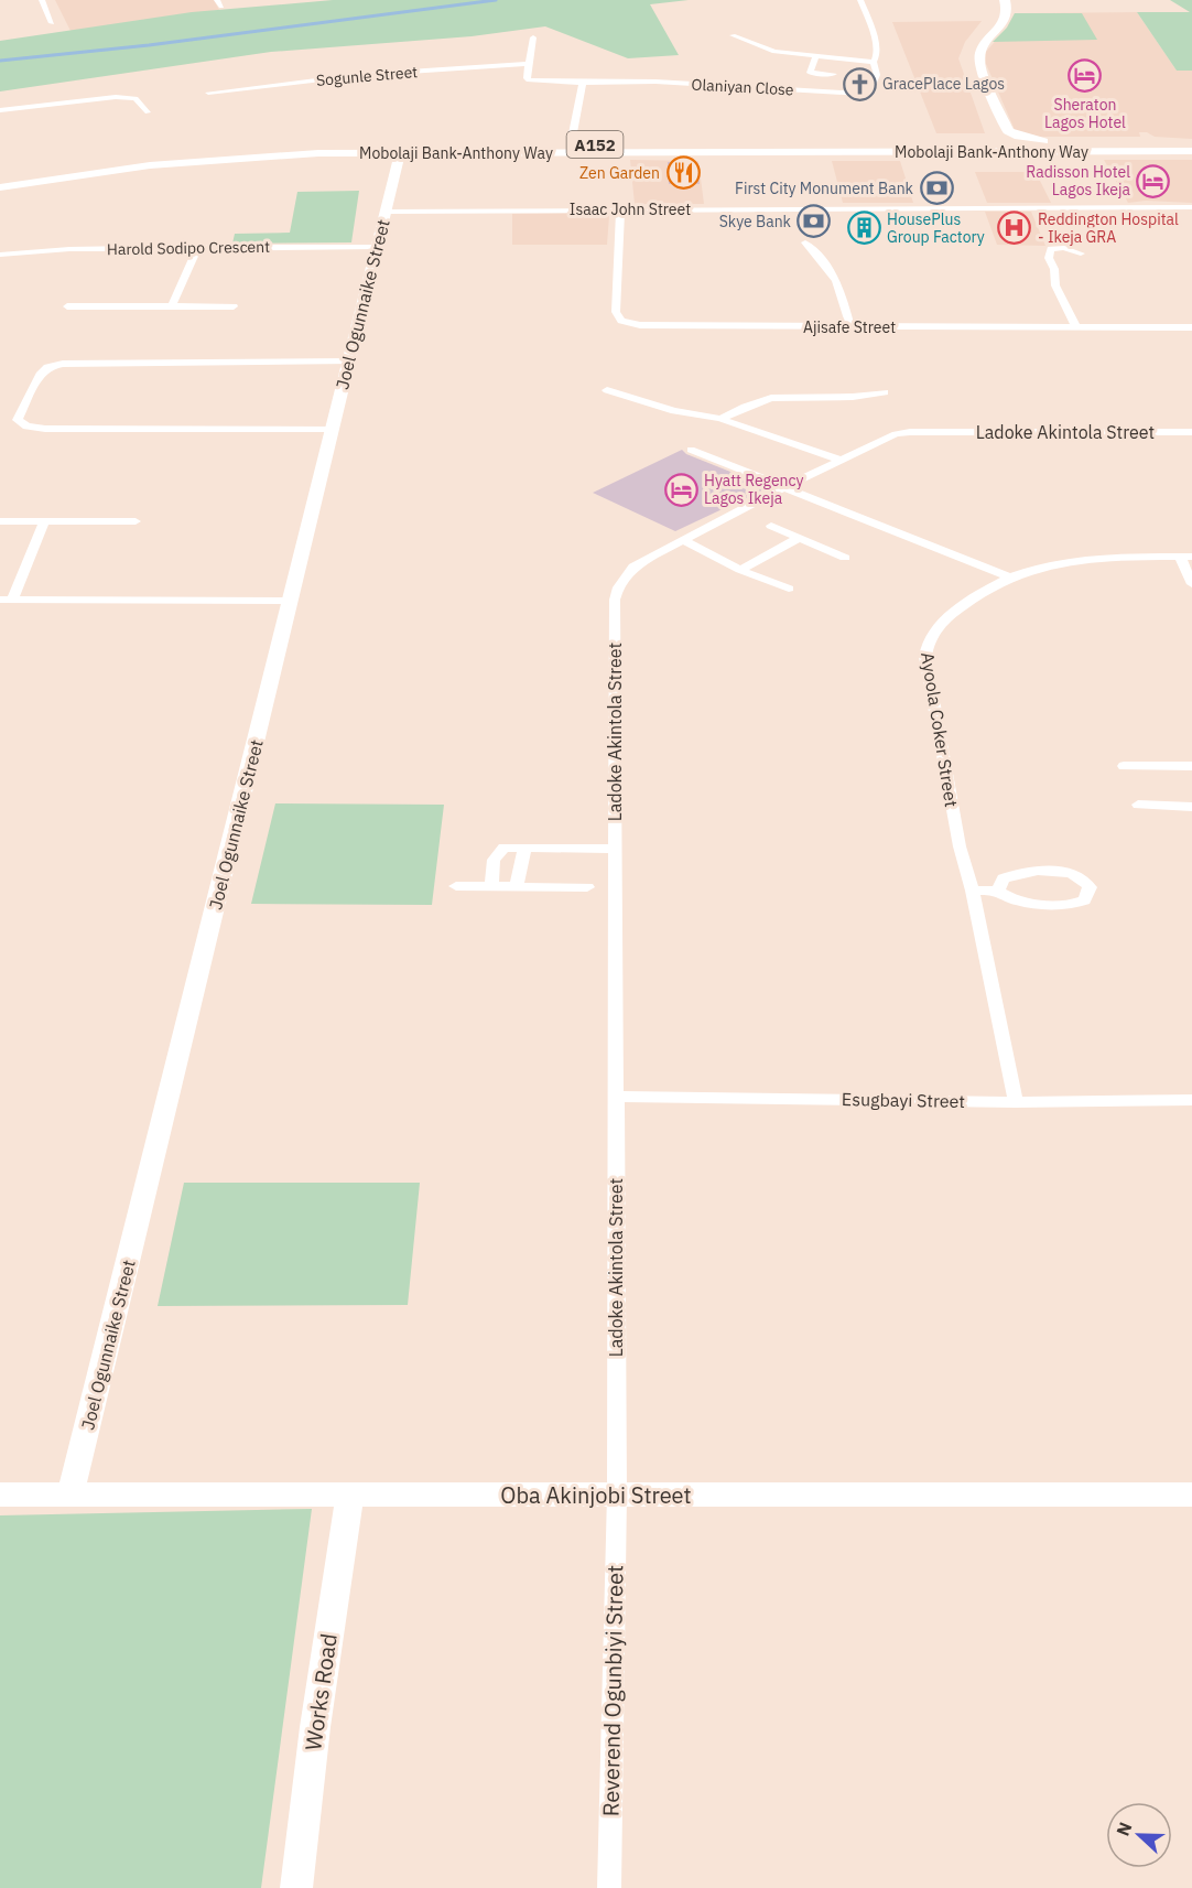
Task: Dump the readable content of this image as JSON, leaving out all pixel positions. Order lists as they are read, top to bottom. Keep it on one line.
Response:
{"streets":{"main road":["A152","Mobolaji Bank-Anthony Way"],"street":["Sogunle Street","Olaniyan Close","Isaac John Street","Harold Sodipo Crescent","Joel Ogunnaike Street","Ajisafe Street","Ladoke Akintola Street","Ayoola Coker Street","Esugbayi Street","Oba Akinjobi Street","Reverend Ogunbiyi Street","Works Road"]},"crossings":[["Mobolaji Bank-Anthony Way","Joel Ogunnaike Street"],["Isaac John Street","Joel Ogunnaike Street"],["Isaac John Street","Ajisafe Street"],["Harold Sodipo Crescent","Joel Ogunnaike Street"],["Joel Ogunnaike Street","Oba Akinjobi Street"],["Ladoke Akintola Street","Esugbayi Street"],["Ladoke Akintola Street","Oba Akinjobi Street"],["Ladoke Akintola Street","Reverend Ogunbiyi Street"],["Ayoola Coker Street","Esugbayi Street"],["Oba Akinjobi Street","Reverend Ogunbiyi Street"],["Oba Akinjobi Street","Works Road"]],"places":{"hotel":["Sheraton Lagos Hotel","Radisson Hotel Lagos Ikeja","Hyatt Regency Lagos Ikeja"],"church":["GracePlace Lagos"],"restaurant":["Zen Garden"],"bank":["First City Monument Bank","Skye Bank"],"building":["HousePlus Group Factory"],"hospital":["Reddington Hospital - Ikeja GRA"]},"north":"left"}
